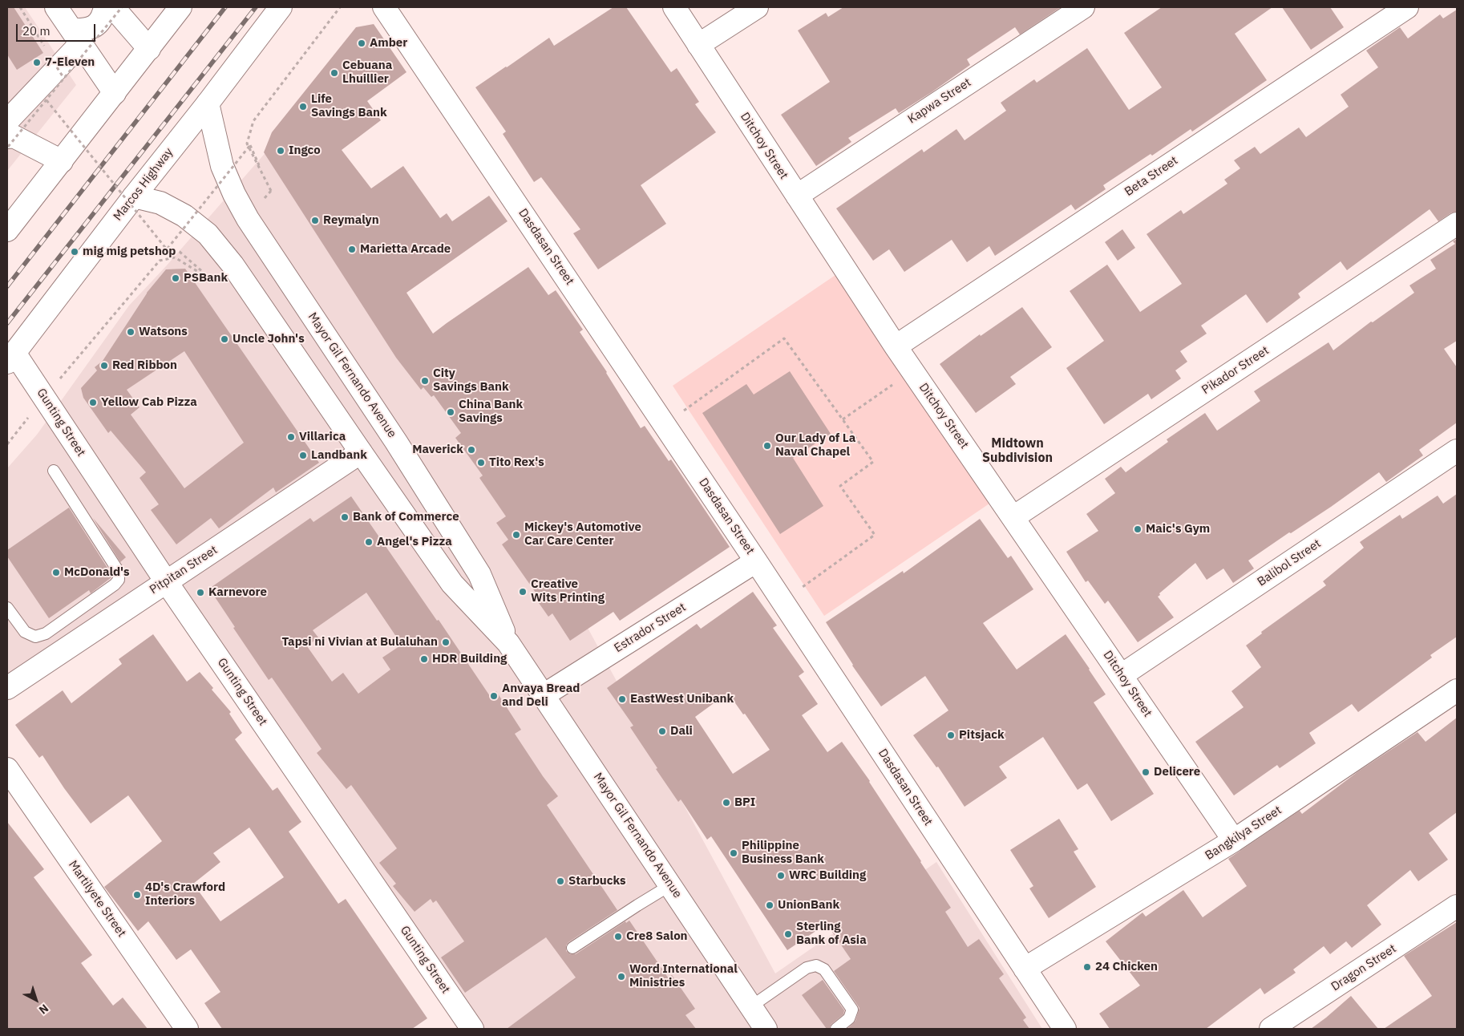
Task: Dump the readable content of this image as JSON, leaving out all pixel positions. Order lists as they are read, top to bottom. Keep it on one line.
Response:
{"streets":{"street":["Kapwa Street","Ditchoy Street","Beta Street","Marcos Highway","Dasdasan Street","Pikador Street","Mayor Gil Fernando Avenue","Gunting Street","Balibol Street","Pitpitan Street","Estrador Street","Bangkilya Street","Martilyete Street","Dragon Street"]},"crossings":[["Kapwa Street","Ditchoy Street"],["Ditchoy Street","Beta Street"],["Ditchoy Street","Pikador Street"],["Ditchoy Street","Balibol Street"],["Ditchoy Street","Bangkilya Street"],["Marcos Highway","Mayor Gil Fernando Avenue"],["Marcos Highway","Gunting Street"],["Dasdasan Street","Estrador Street"],["Dasdasan Street","Bangkilya Street"],["Mayor Gil Fernando Avenue","Pitpitan Street"],["Mayor Gil Fernando Avenue","Estrador Street"],["Gunting Street","Pitpitan Street"]],"districts":["Midtown Subdivision"],"places":["Amber","7-Eleven","Cebuana Lhuillier","Life Savings Bank","Ingco","Reymalyn","Marietta Arcade","mig mig petshop","PSBank","Watsons","Uncle John's","Red Ribbon","City Savings Bank","Yellow Cab Pizza","China Bank Savings","Villarica","Our Lady of La Naval Chapel","Maverick","Landbank","Tito Rex's","Bank of Commerce","Maic's Gym","Mickey's Automotive Car Care Center","Angel's Pizza","McDonald's","Creative Wits Printing","Karnevore","Tapsi ni Vivian at Bulaluhan","HDR Building","Anvaya Bread and Deli","EastWest Unibank","Dali","Pitsjack","Delicere","BPI","Philippine Business Bank","WRC Building","Starbucks","4D's Crawford Interiors","UnionBank","Sterling Bank of Asia","Cre8 Salon","24 Chicken","Word International Ministries"],"scale_bar":"20 m","north":"bottom right"}
